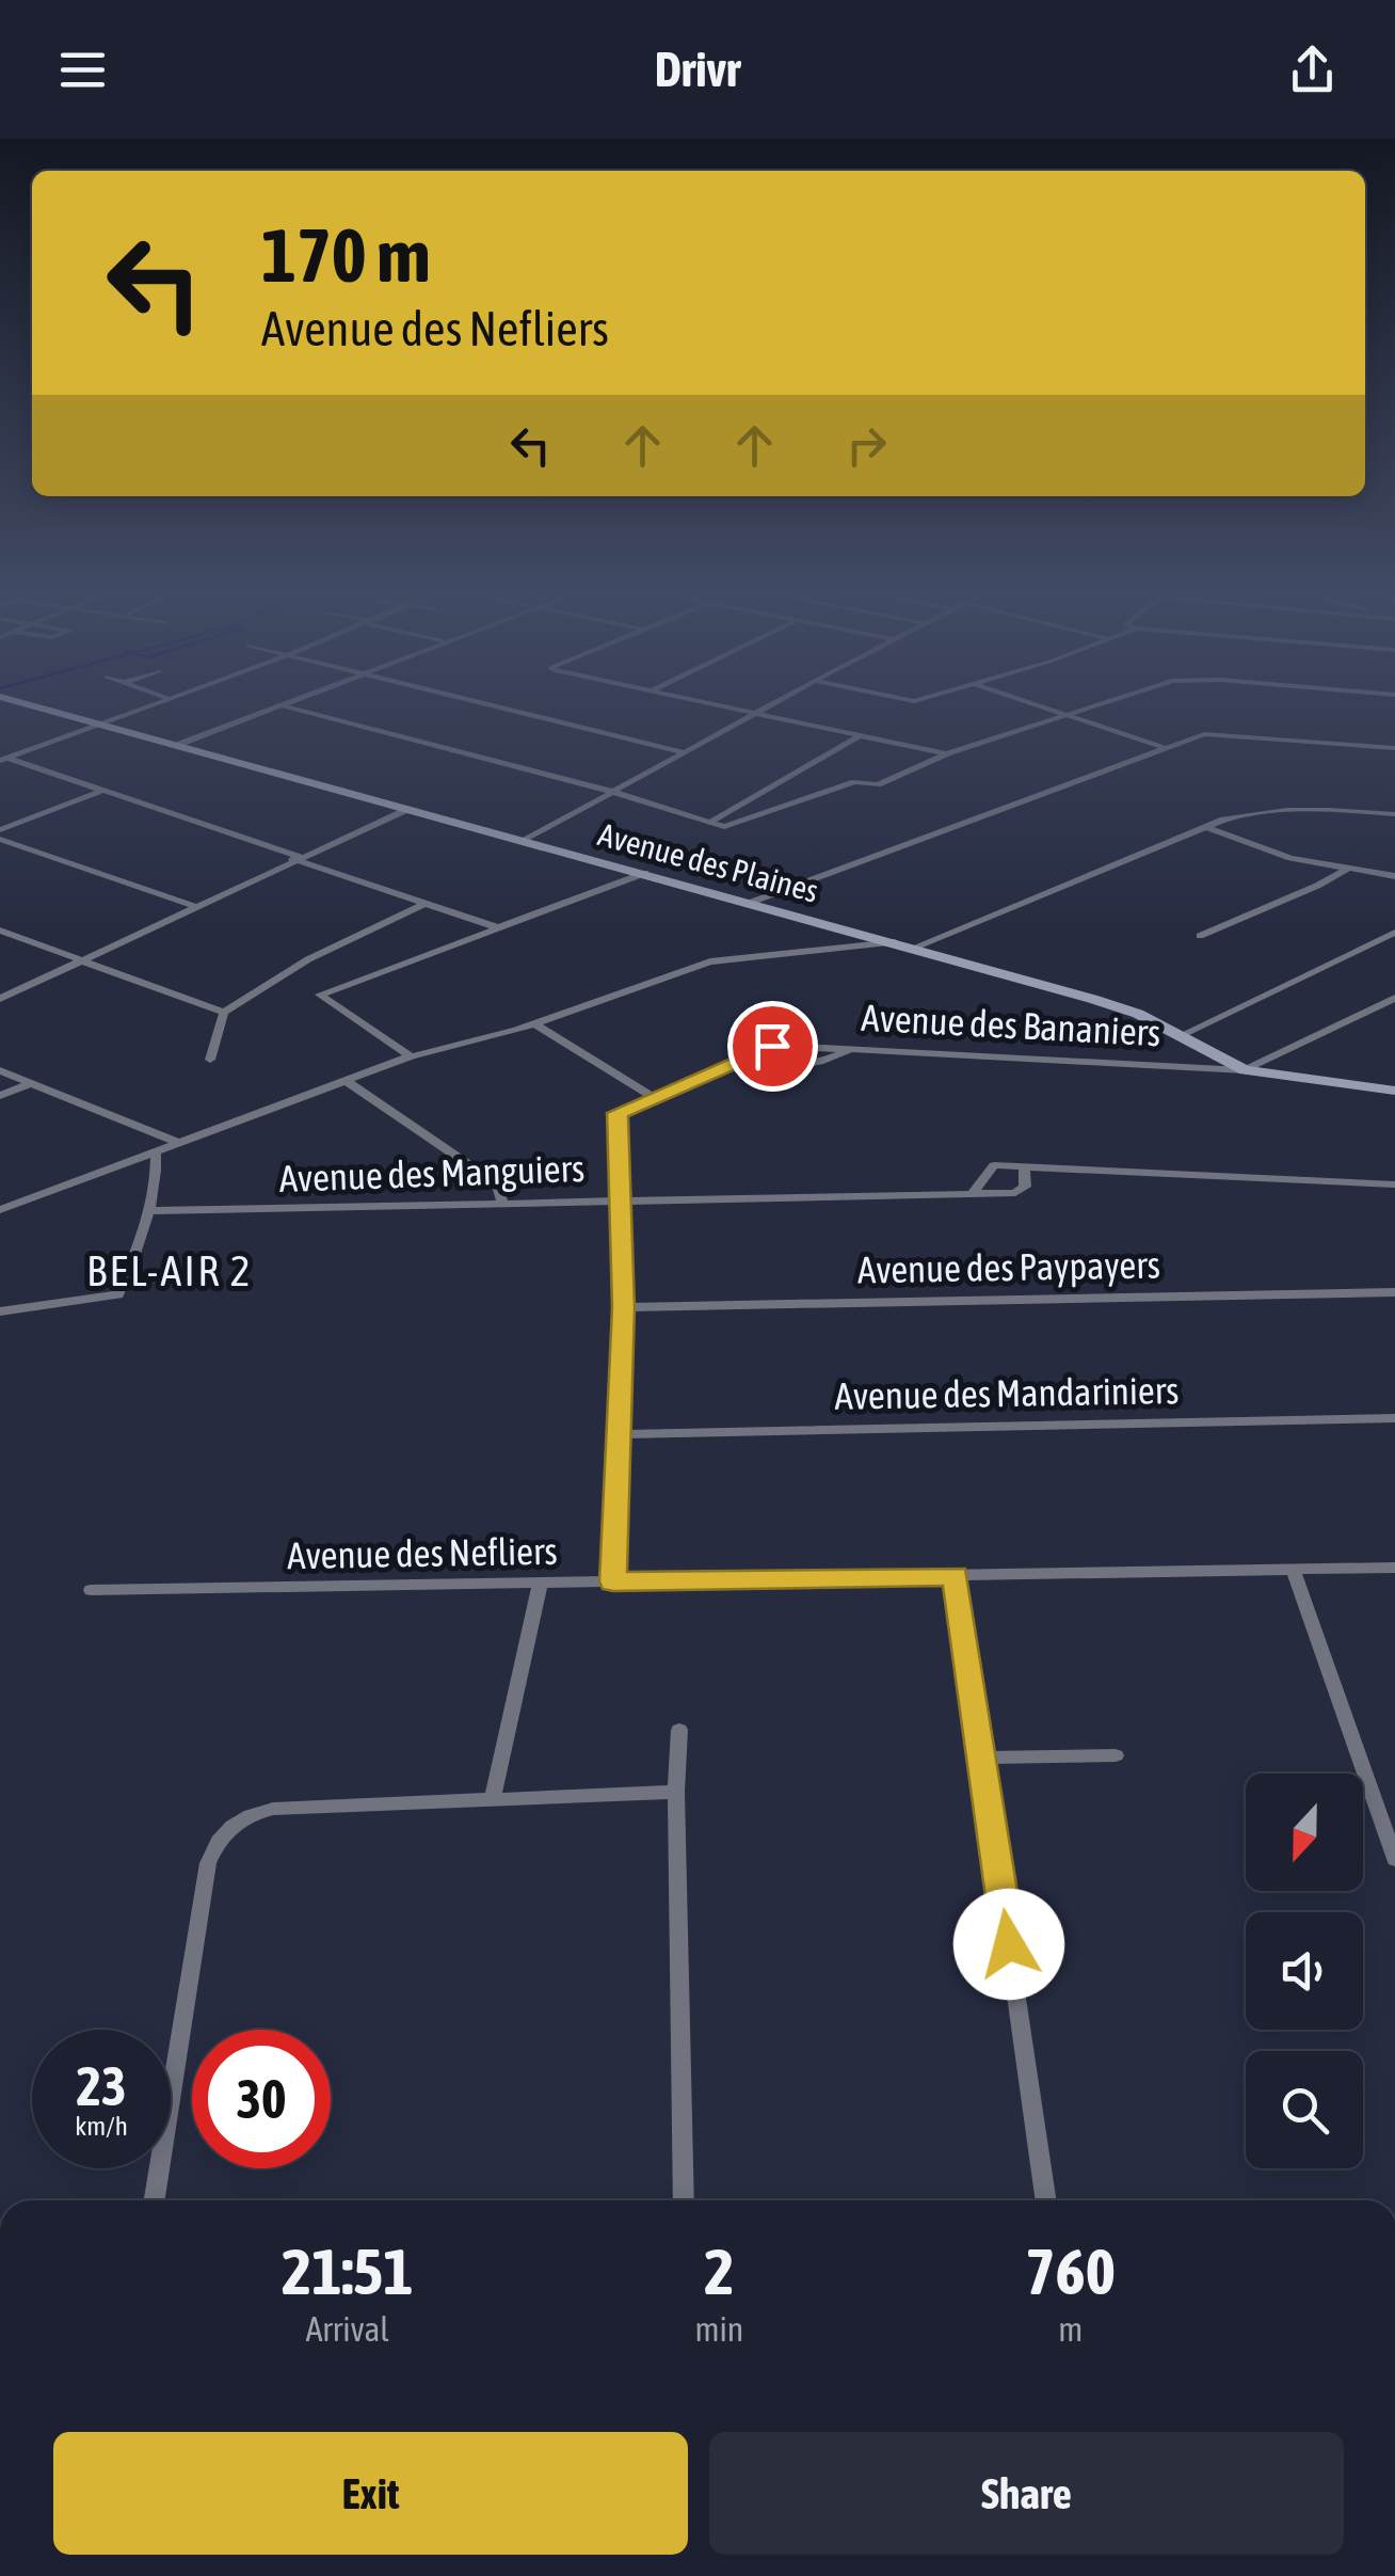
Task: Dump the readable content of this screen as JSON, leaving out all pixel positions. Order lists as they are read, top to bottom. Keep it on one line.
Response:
{"streets":{"street":["Avenue des Plaines","Avenue des Bananiers","Avenue des Manguiers","Avenue des Paypayers","Avenue des Mandariniers","Avenue des Nefliers"]},"crossings":[["Avenue des Plaines","Avenue des Bananiers"],["Avenue des Bananiers","Avenue des Manguiers"],["Avenue des Bananiers","Avenue des Paypayers"],["Avenue des Bananiers","Avenue des Mandariniers"],["Avenue des Bananiers","Avenue des Nefliers"]],"districts":["BEL-AIR 2"],"north":"bottom","page":{"header":"Drivr","turn":["170 m","Avenue des Nefliers"],"speed":"23 km/h","limit":"30","eta":["21:51","Arrival","2","min","760","m"],"buttons":["Exit","Share"]}}
